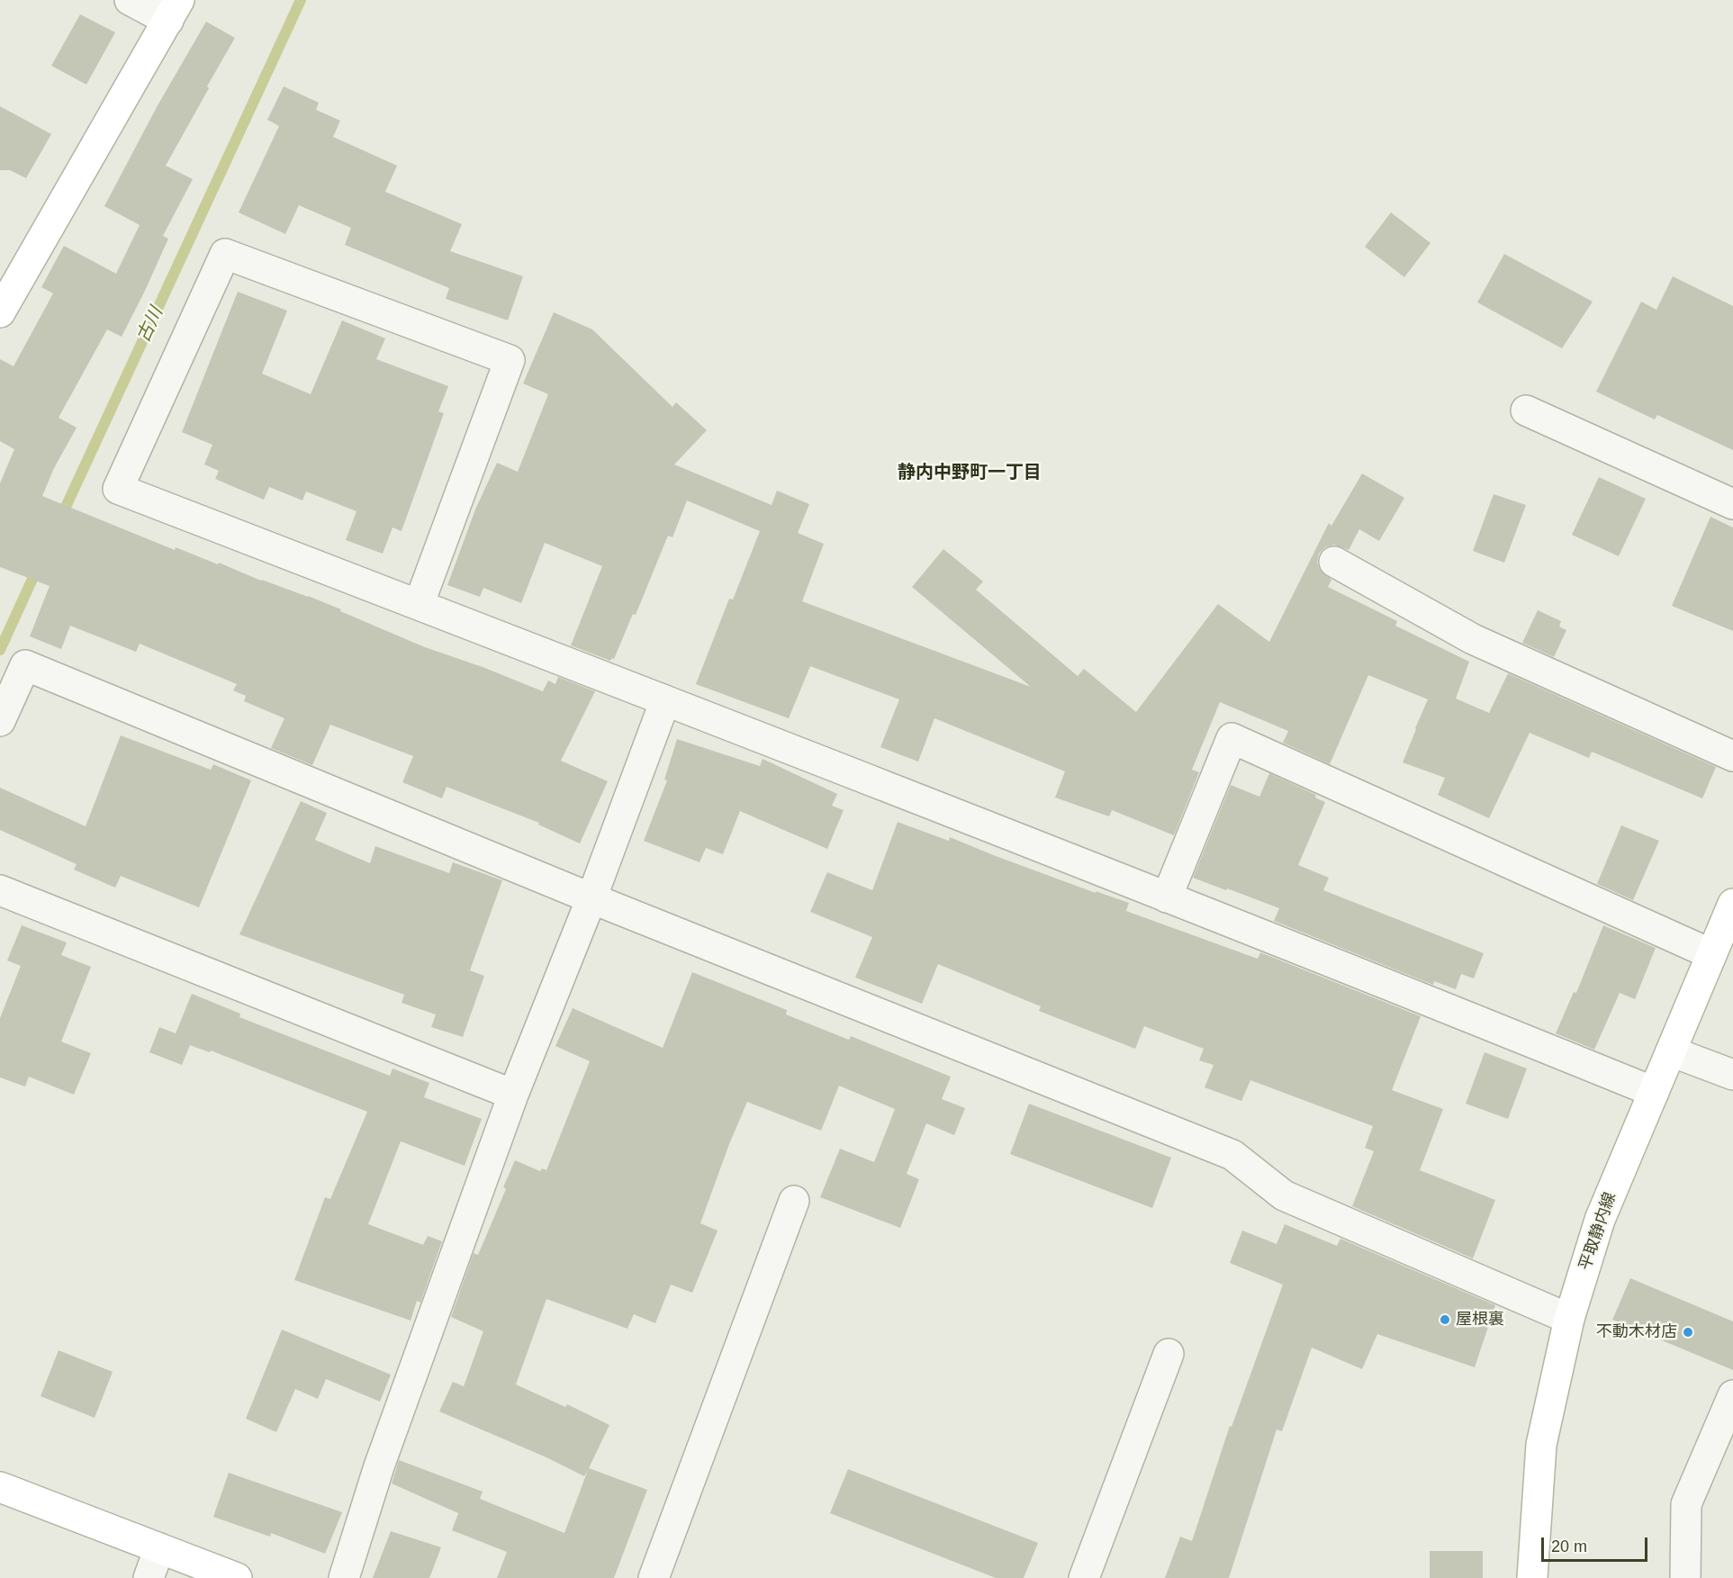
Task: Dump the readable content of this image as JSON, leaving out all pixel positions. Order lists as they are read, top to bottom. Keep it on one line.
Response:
{"streets":{"main road":["平取静内線"]},"districts":["静内中野町一丁目"],"water":["古川"],"places":["屋根裏","不動木材店"],"scale_bar":"20 m"}
